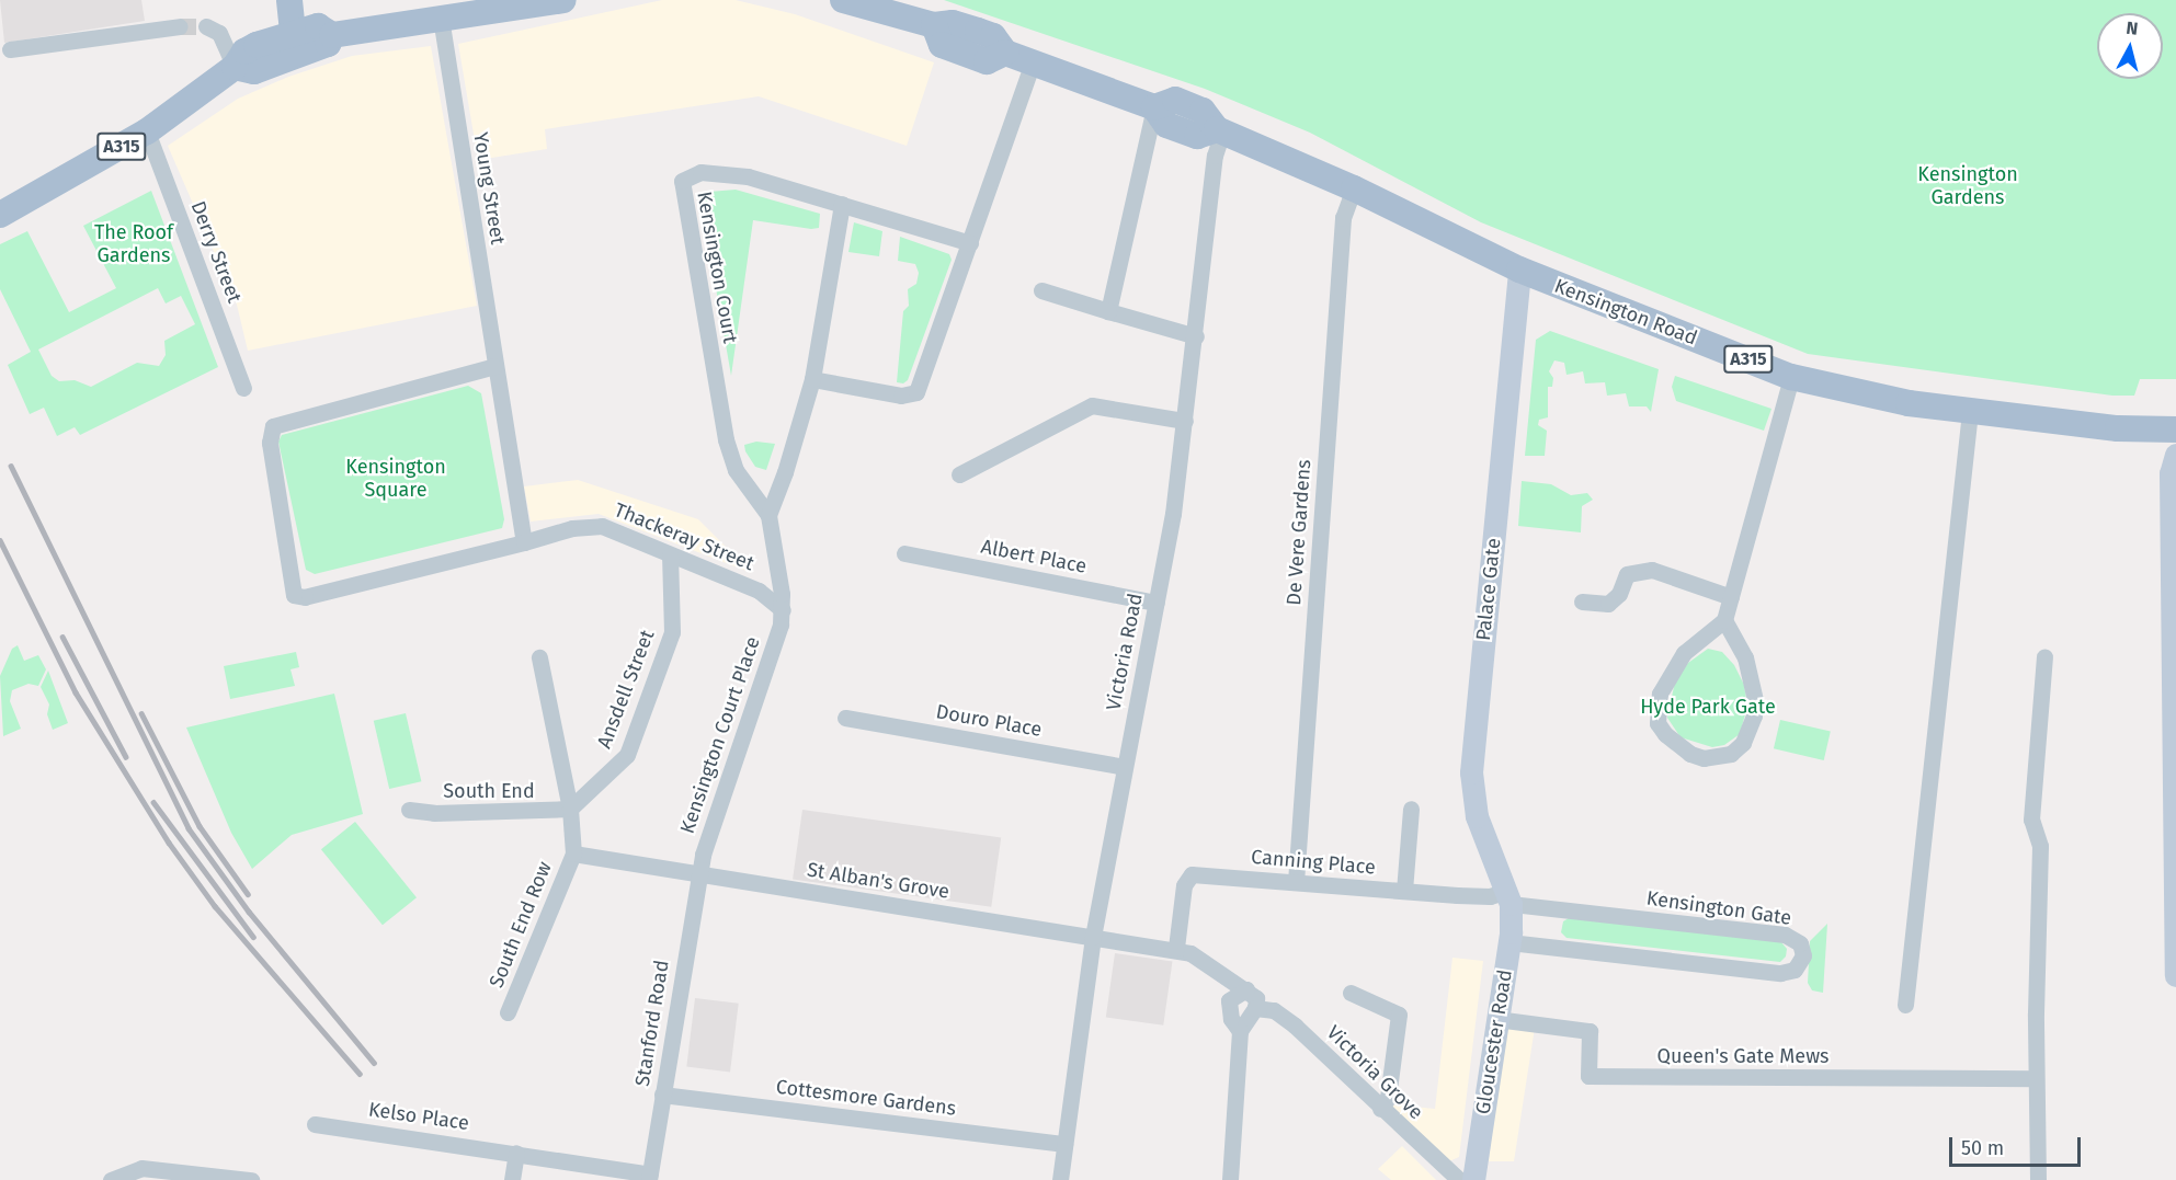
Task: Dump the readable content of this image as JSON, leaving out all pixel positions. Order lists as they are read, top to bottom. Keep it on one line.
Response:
{"streets":{"main road":["A315","Kensington Road","Palace Gate","Gloucester Road"],"street":["Young Street","Derry Street","Kensington Court","De Vere Gardens","Thackeray Street","Albert Place","Victoria Road","Ansdell Street","Douro Place","Kensington Court Place","South End","Canning Place","St Alban's Grove","Kensington Gate","South End Row","Stanford Road","Queen's Gate Mews","Victoria Grove","Cottesmore Gardens","Kelso Place"]},"crossings":[["A315","Derry Street"],["Kensington Court","Thackeray Street"],["Kensington Court","Kensington Court Place"],["Kensington Road","De Vere Gardens"],["Kensington Road","Palace Gate"],["Kensington Road","Victoria Road"],["De Vere Gardens","Canning Place"],["Thackeray Street","Ansdell Street"],["Thackeray Street","Kensington Court Place"],["Albert Place","Victoria Road"],["Palace Gate","Canning Place"],["Palace Gate","Kensington Gate"],["Palace Gate","Gloucester Road"],["Victoria Road","Douro Place"],["Victoria Road","St Alban's Grove"],["Victoria Road","Cottesmore Gardens"],["Ansdell Street","South End"],["Kensington Court Place","St Alban's Grove"],["Kensington Court Place","Stanford Road"],["Canning Place","St Alban's Grove"],["Canning Place","Kensington Gate"],["Canning Place","Gloucester Road"],["St Alban's Grove","South End Row"],["St Alban's Grove","Stanford Road"],["Kensington Gate","Gloucester Road"],["Stanford Road","Cottesmore Gardens"],["Stanford Road","Kelso Place"],["Gloucester Road","Queen's Gate Mews"]],"parks":["Kensington Gardens","The Roof Gardens","Kensington Square","Hyde Park Gate"],"scale_bar":"50 m","north":"top"}
